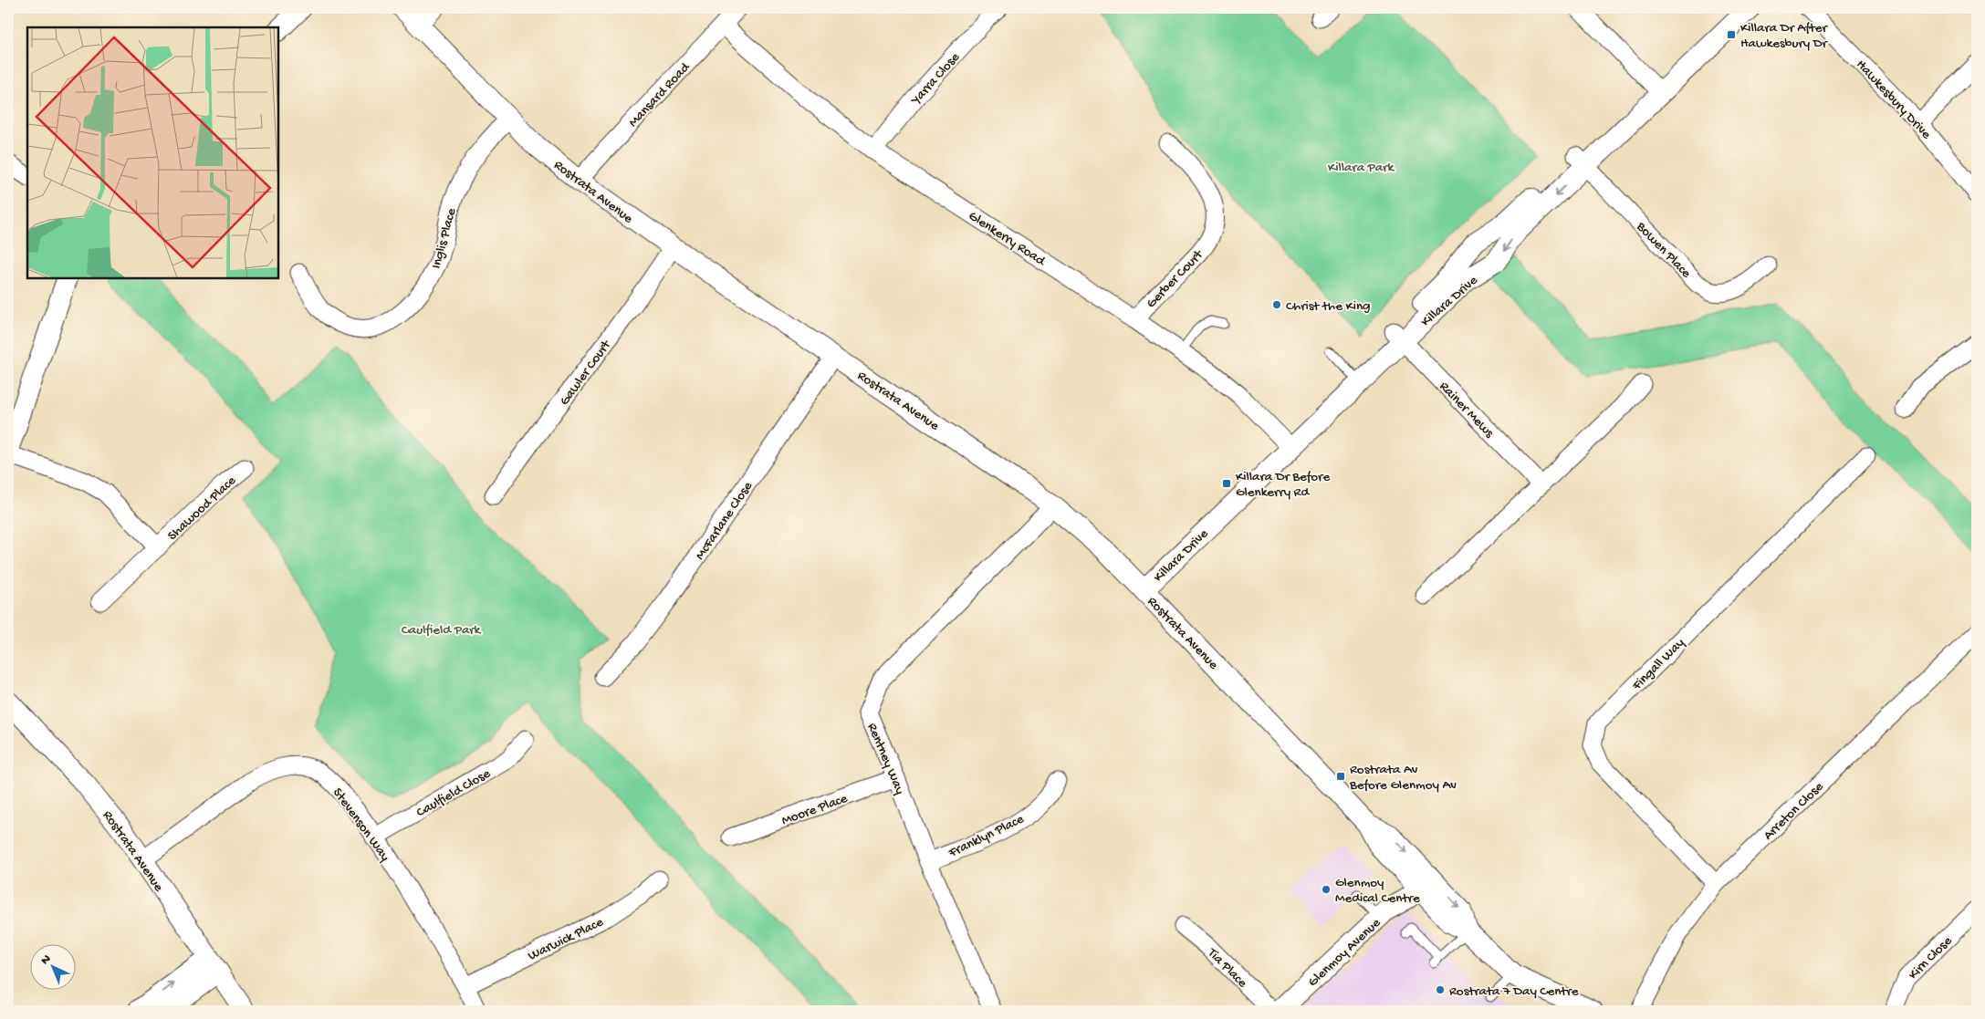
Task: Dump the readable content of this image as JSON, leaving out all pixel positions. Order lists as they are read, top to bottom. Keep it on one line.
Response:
{"streets":{"street":["Yarra Close","Mansard Road","Hawkesbury Drive","Rostrata Avenue","Glenkerry Road","Inglis Place","Bowen Place","Gerber Court","Killara Drive","Gawler Court","Rainer Mews","Shawood Place","McFarlane Close","Fingall Way","Rentney Way","Caulfield Close","Moore Place","Arreton Close","Stevenson Way","Franklyn Place","Warwick Place","Glenmoy Avenue","Kirn Close","Tia Place"]},"crossings":[["Yarra Close","Glenkerry Road"],["Mansard Road","Rostrata Avenue"],["Mansard Road","Glenkerry Road"],["Rostrata Avenue","Inglis Place"],["Rostrata Avenue","Killara Drive"],["Rostrata Avenue","Gawler Court"],["Rostrata Avenue","McFarlane Close"],["Rostrata Avenue","Rentney Way"],["Rostrata Avenue","Stevenson Way"],["Rostrata Avenue","Glenmoy Avenue"],["Glenkerry Road","Gerber Court"],["Glenkerry Road","Killara Drive"],["Bowen Place","Killara Drive"],["Killara Drive","Rainer Mews"],["Fingall Way","Arreton Close"],["Rentney Way","Moore Place"],["Rentney Way","Franklyn Place"],["Caulfield Close","Stevenson Way"],["Stevenson Way","Warwick Place"]],"parks":["Killara Park","Caulfield Park"],"places":{"transit":["Killara Dr After Hawkesbury Dr","Killara Dr Before Glenkerry Rd","Rostrata Av Before Glenmoy Av"],"other":["Christ the King","Glenmoy Medical Centre","Rostrata 7 Day Centre"]},"north":"top left"}
